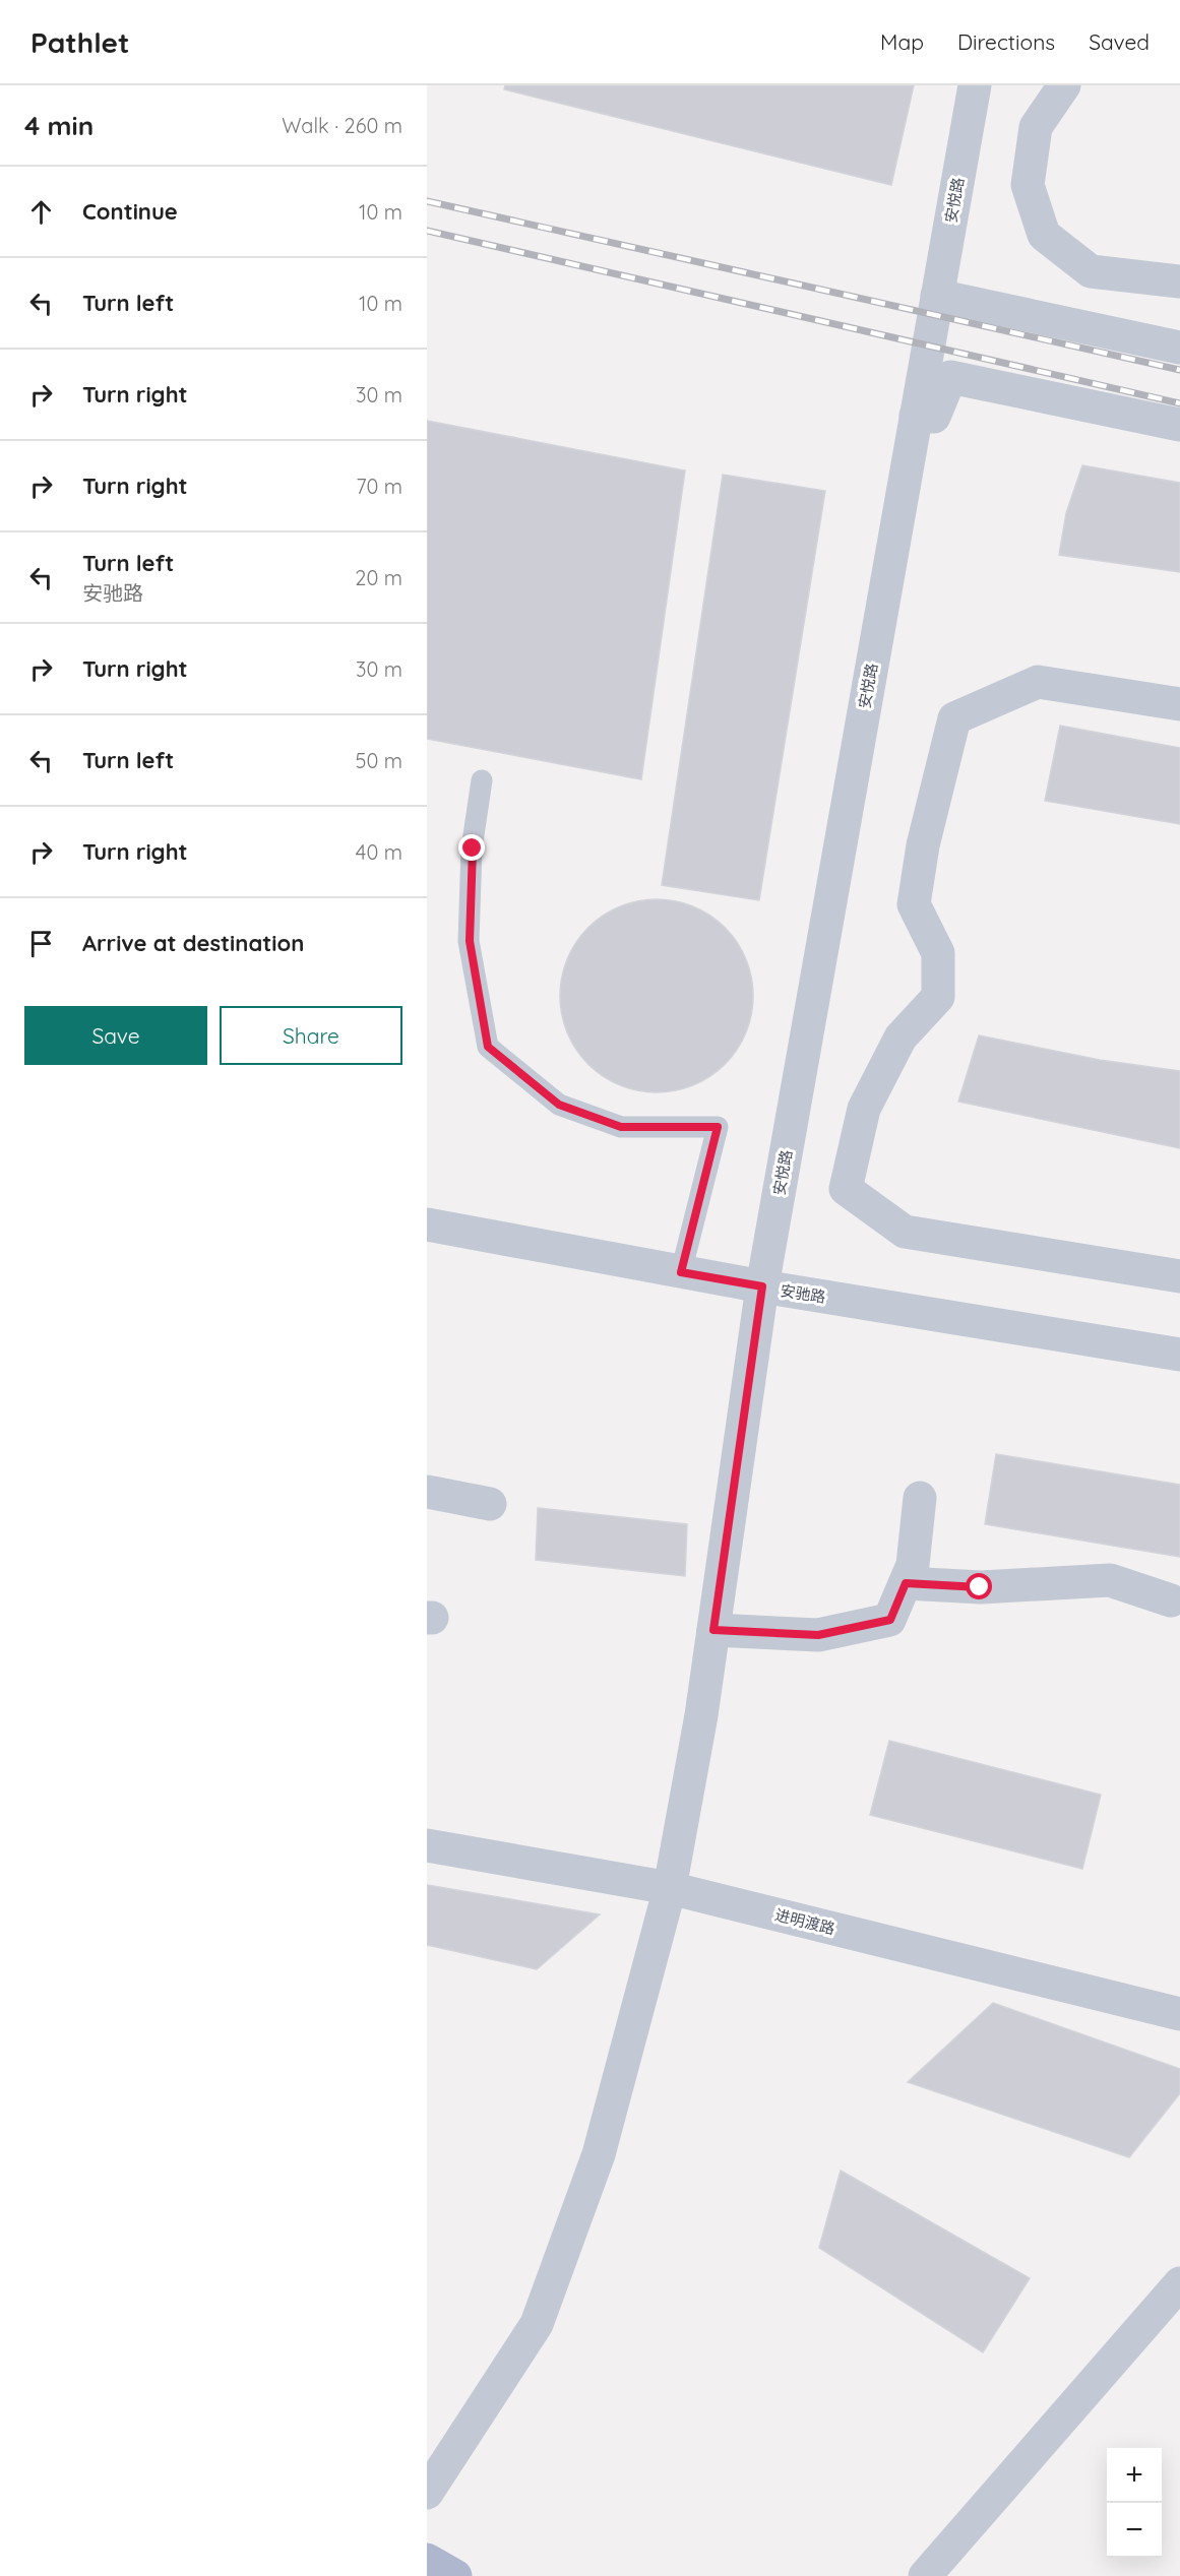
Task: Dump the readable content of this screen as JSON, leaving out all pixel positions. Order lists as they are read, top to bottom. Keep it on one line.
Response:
{"streets":{"street":["安悦路","安驰路","进明渡路"]},"crossings":[["安悦路","安驰路"],["安悦路","进明渡路"]],"page":{"header":"Pathlet","nav":["Map","Directions","Saved"],"heading":["4 min","Walk · 260 m"],"list":[["Continue","10 m"],["Turn left","10 m"],["Turn right","30 m"],["Turn right","70 m"],["Turn left","安驰路","20 m"],["Turn right","30 m"],["Turn left","50 m"],["Turn right","40 m"],"Arrive at destination"],"buttons":["Save","Share"],"map_buttons":["+","−"]}}
